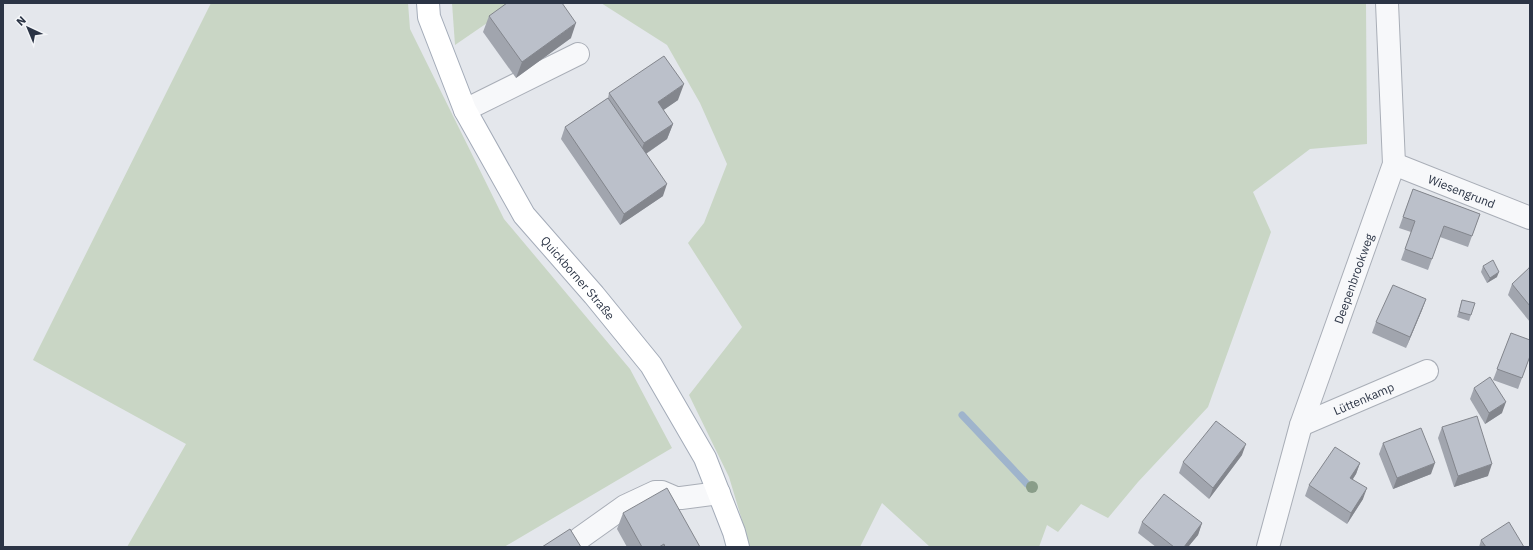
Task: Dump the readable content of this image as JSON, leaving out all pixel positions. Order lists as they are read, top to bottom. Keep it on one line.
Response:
{"streets":{"main road":["Quickborner Straße"],"street":["Wiesengrund","Deepenbrookweg","Lüttenkamp"]},"crossings":[["Wiesengrund","Deepenbrookweg"],["Deepenbrookweg","Lüttenkamp"]],"north":"top left"}
